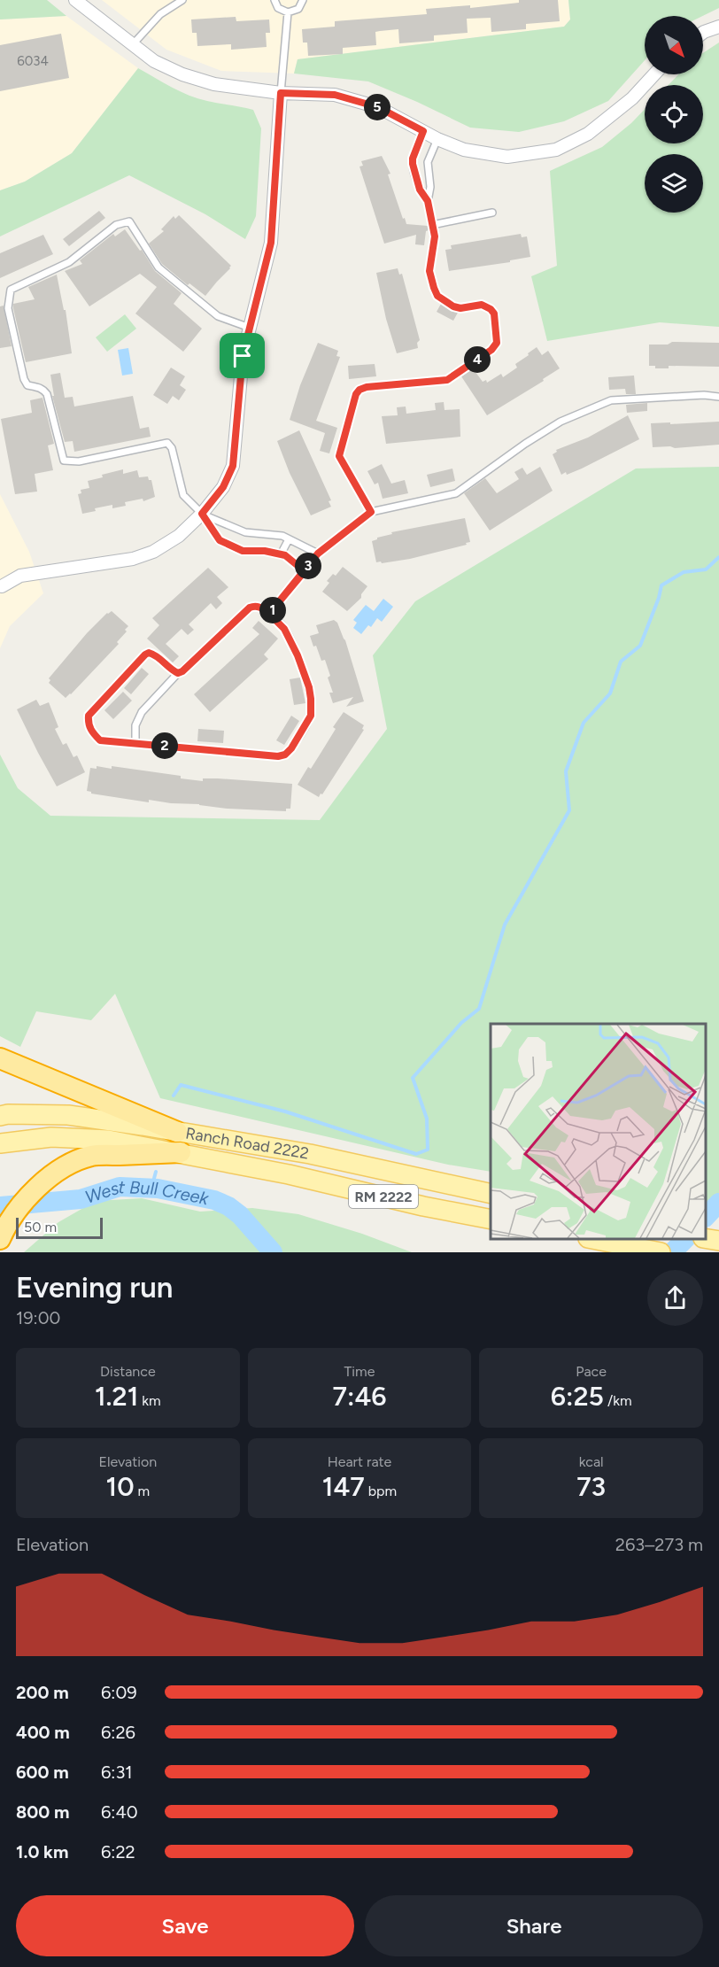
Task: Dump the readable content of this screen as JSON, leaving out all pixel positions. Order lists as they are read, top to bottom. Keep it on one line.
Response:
{"streets":{"main road":["Ranch Road 2222","RM 2222"]},"crossings":[["Ranch Road 2222","RM 2222"]],"water":["West Bull Creek"],"house_numbers":["6034"],"scale_bar":"50 m","north":"bottom right","page":{"pins":["5","4","3","1","2"],"scale":"50 m","heading":["Evening run","19:00"],"stats":[["Distance","1.21 km"],["Time","7:46"],["Pace","6:25 /km"],["Elevation","10 m"],["Heart rate","147 bpm"],["kcal","73"]],"chart":["Elevation","263–273 m"],"list":[{"name":"200 m","note":"6:09"},{"name":"400 m","note":"6:26"},{"name":"600 m","note":"6:31"},{"name":"800 m","note":"6:40"},{"name":"1.0 km","note":"6:22"}],"buttons":["Save","Share"]}}
